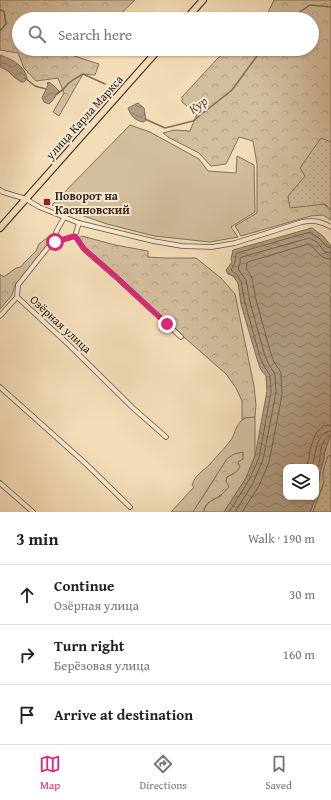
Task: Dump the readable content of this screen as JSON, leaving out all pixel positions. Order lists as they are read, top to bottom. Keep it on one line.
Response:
{"streets":{"main road":["улица Карла Маркса"],"street":["Озёрная улица"]},"water":["Кур"],"places":{"transit":["Поворот на Касиновский"]},"page":{"search":"Search here","heading":["3 min","Walk · 190 m"],"list":[["Continue","Озёрная улица","30 m"],["Turn right","Берёзовая улица","160 m"],"Arrive at destination"],"nav":["Map","Directions","Saved"]}}
